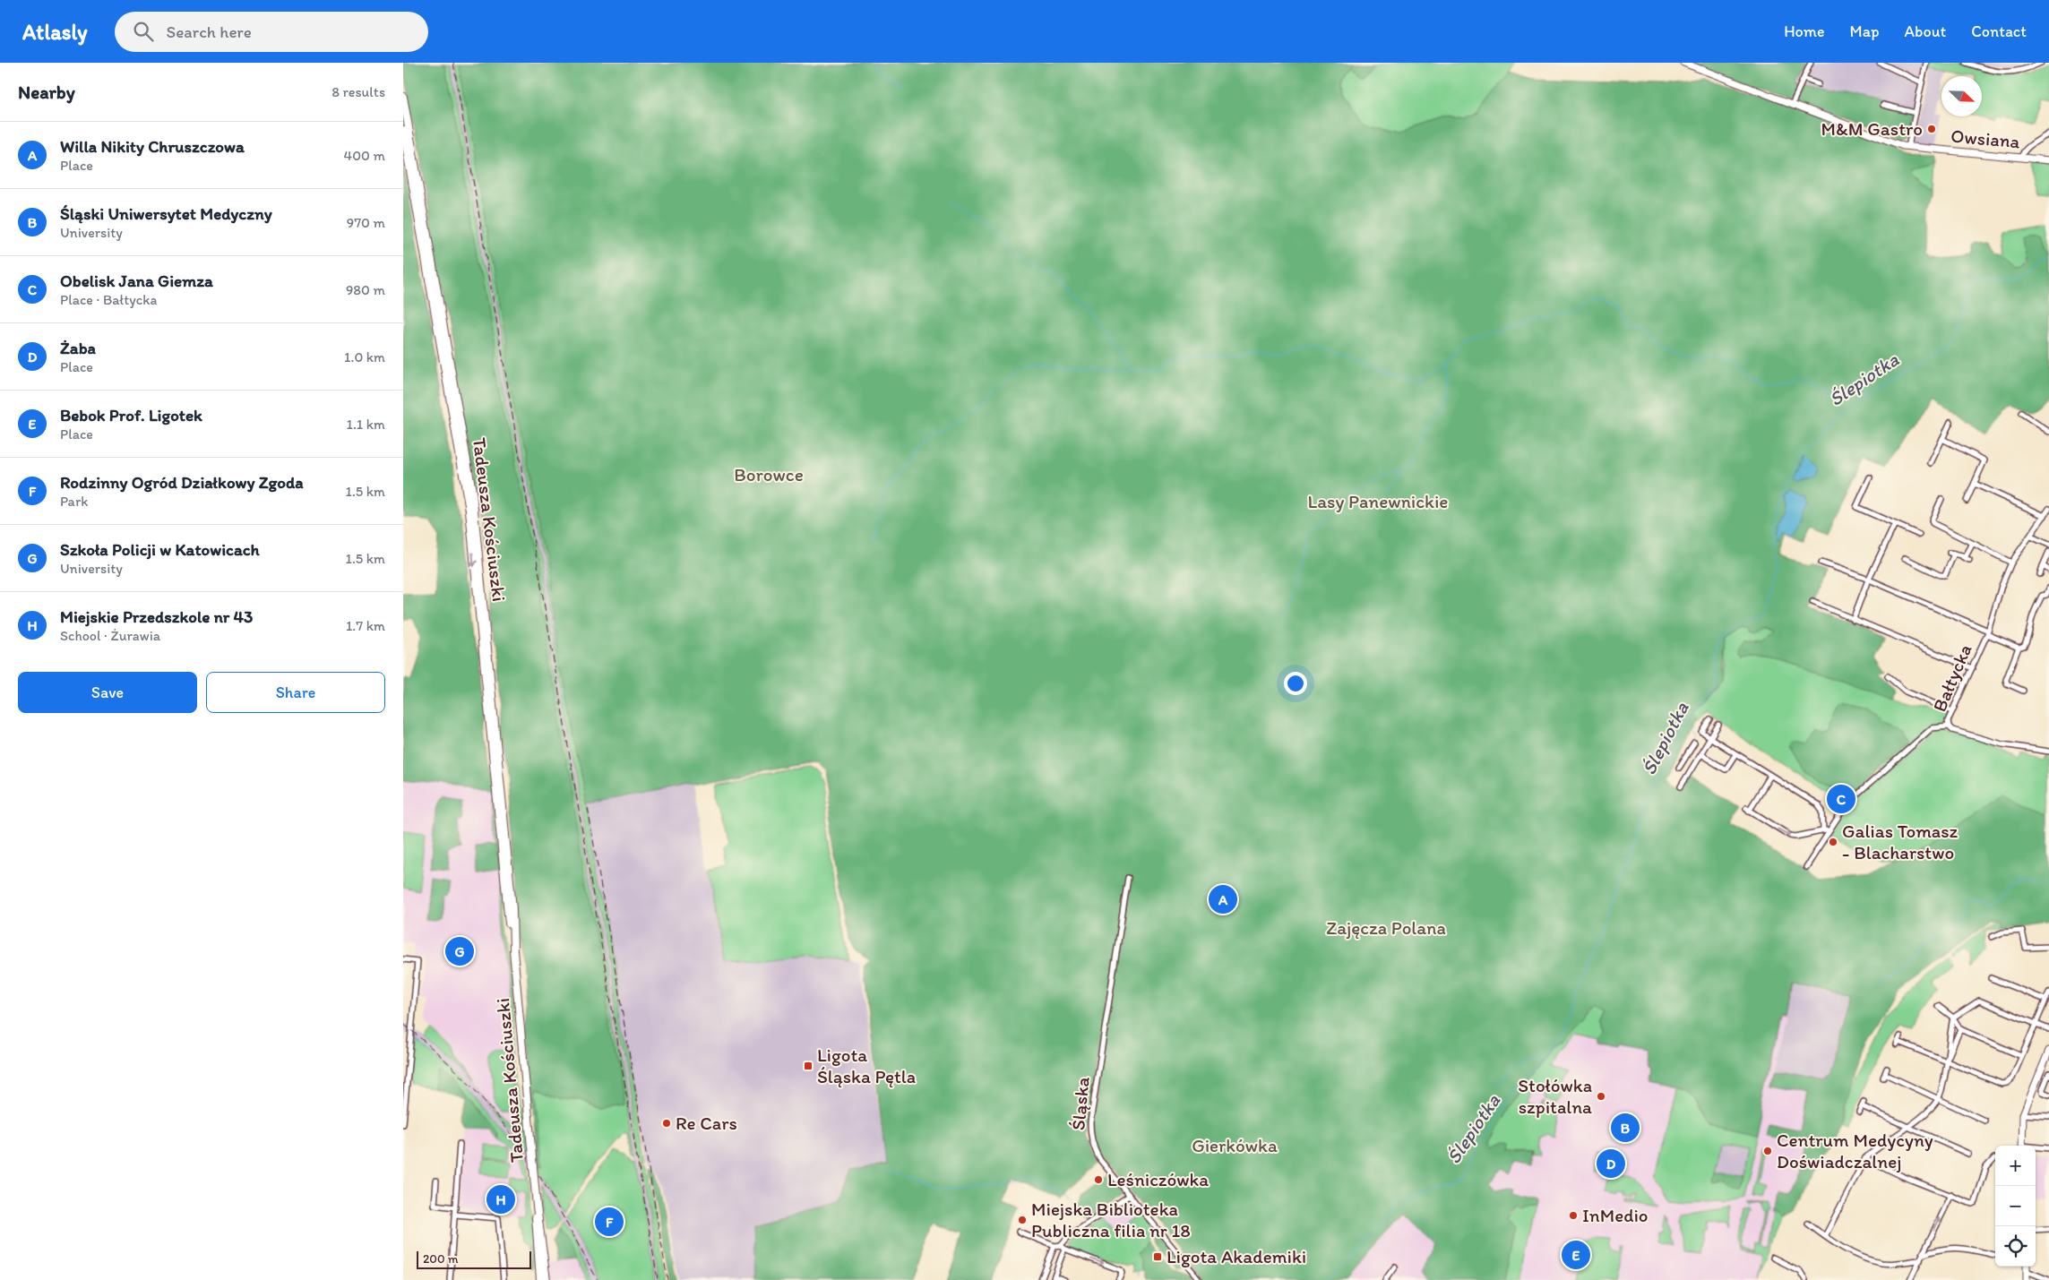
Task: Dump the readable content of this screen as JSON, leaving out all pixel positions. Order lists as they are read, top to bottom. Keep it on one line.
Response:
{"streets":{"main road":["Tadeusza Kościuszki"],"street":["Owsiana","Bałtycka","Śląska"]},"water":["Ślepiotka"],"parks":["Borowce","Lasy Panewnickie","Zajęcza Polana","Gierkówka"],"places":{"other":["M&M Gastro","Galias Tomasz - Blacharstwo","Stołówka szpitalna","Re Cars","Centrum Medycyny Doświadczalnej","Leśniczówka","InMedio","Miejska Biblioteka Publiczna filia nr 18"],"transit":["Ligota Śląska Pętla","Ligota Akademiki"]},"scale_bar":"200 m","north":"bottom right","page":{"header":"Atlasly","search":"Search here","nav":["Home","Map","About","Contact"],"heading":["Nearby","8 results"],"list":[{"mark":"A","name":"Willa Nikity Chruszczowa","note":"Place","value":"400 m"},{"mark":"B","name":"Śląski Uniwersytet Medyczny","note":"University","value":"970 m"},{"mark":"C","name":"Obelisk Jana Giemza","note":"Place · Bałtycka","value":"980 m"},{"mark":"D","name":"Żaba","note":"Place","value":"1.0 km"},{"mark":"E","name":"Bebok Prof. Ligotek","note":"Place","value":"1.1 km"},{"mark":"F","name":"Rodzinny Ogród Działkowy Zgoda","note":"Park","value":"1.5 km"},{"mark":"G","name":"Szkoła Policji w Katowicach","note":"University","value":"1.5 km"},{"mark":"H","name":"Miejskie Przedszkole nr 43","note":"School · Żurawia","value":"1.7 km"}],"buttons":["Save","Share"],"pins":["C","A","G","B","D","H","F","E"],"map_buttons":["+","−"],"scale":"200 m"}}
